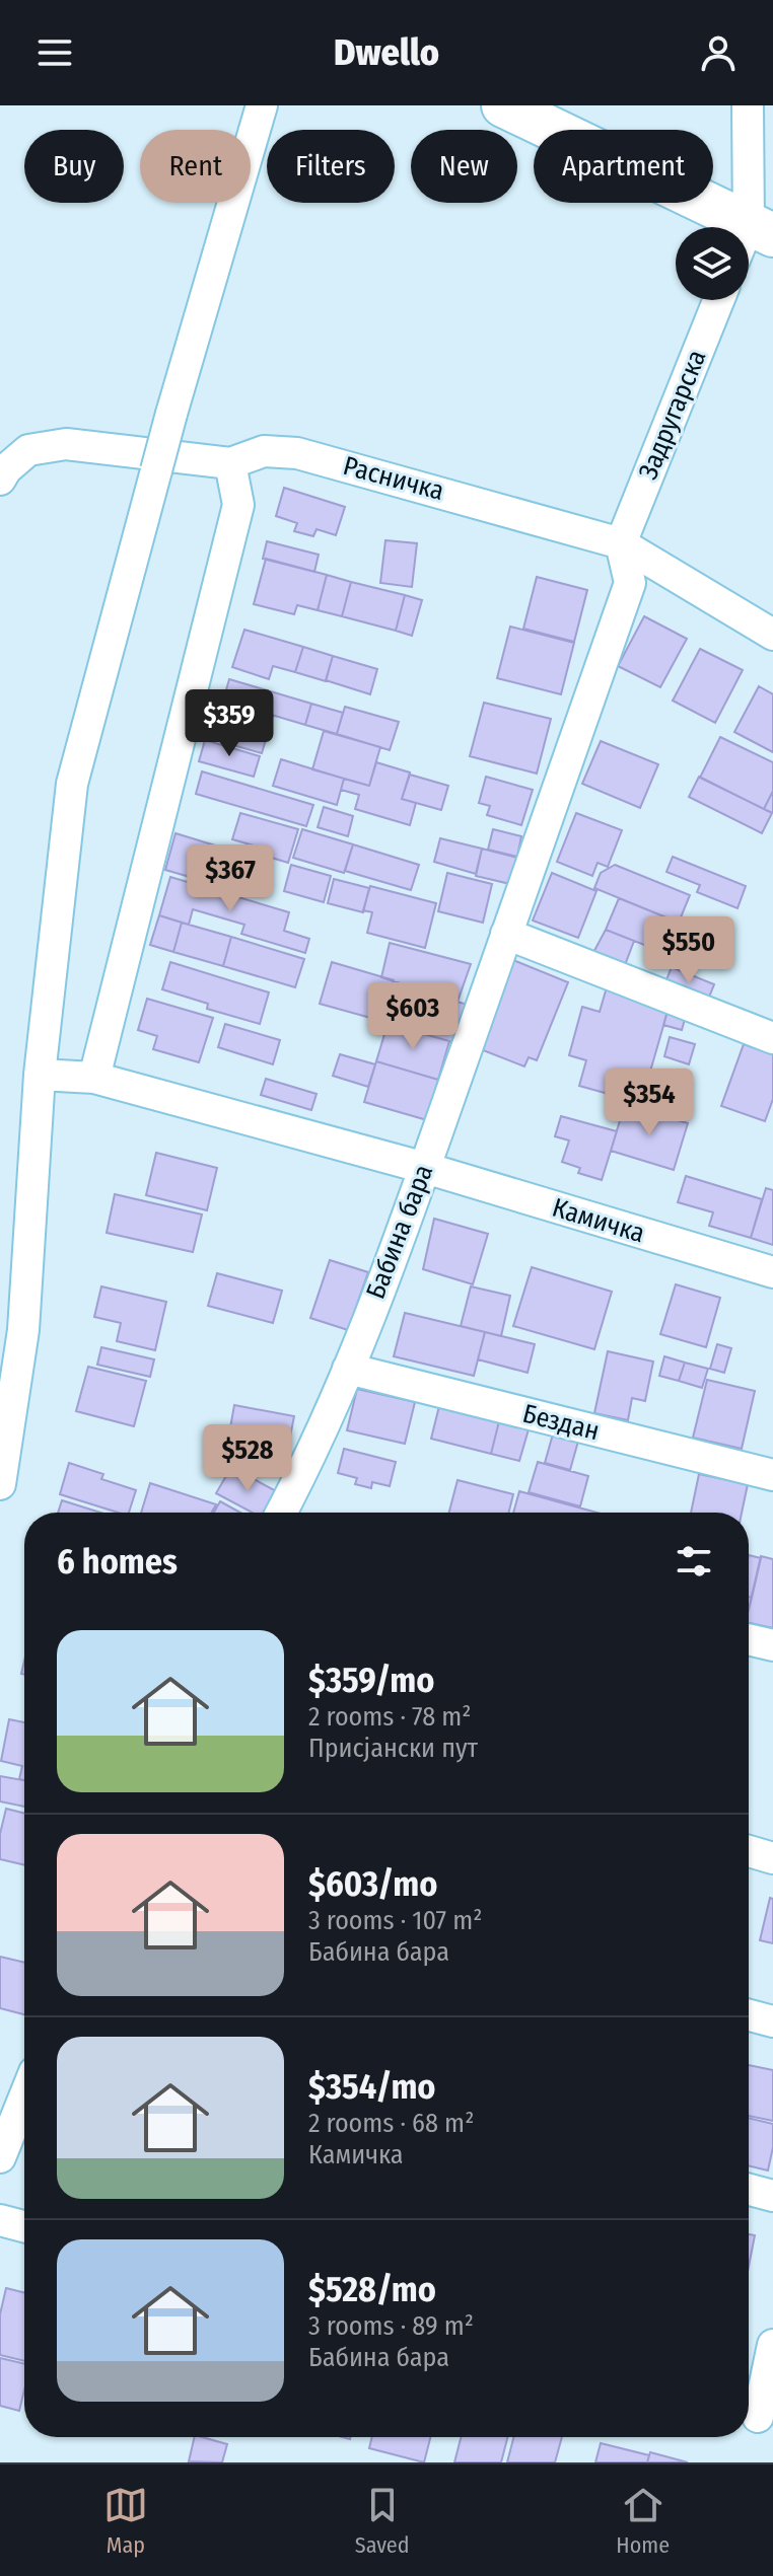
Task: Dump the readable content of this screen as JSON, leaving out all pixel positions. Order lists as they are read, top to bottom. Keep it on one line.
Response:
{"streets":{"street":["Задругарска","Расничка","Камичка","Бабина бара","Бездан"]},"crossings":[["Задругарска","Расничка"],["Задругарска","Бабина бара"],["Расничка","Бабина бара"],["Камичка","Бабина бара"],["Бабина бара","Бездан"]],"page":{"header":"Dwello","chip":["Buy","Rent","Filters","New","Apartment"],"price":["$359","$367","$550","$603","$354","$528"],"heading":"6 homes","list":[{"name":"$359/mo","note":"2 rooms · 78 m² · Присјански пут"},{"name":"$603/mo","note":"3 rooms · 107 m² · Бабина бара"},{"name":"$354/mo","note":"2 rooms · 68 m² · Камичка"},{"name":"$528/mo","note":"3 rooms · 89 m² · Бабина бара"}],"tabs":["Map","Saved","Home"]}}
